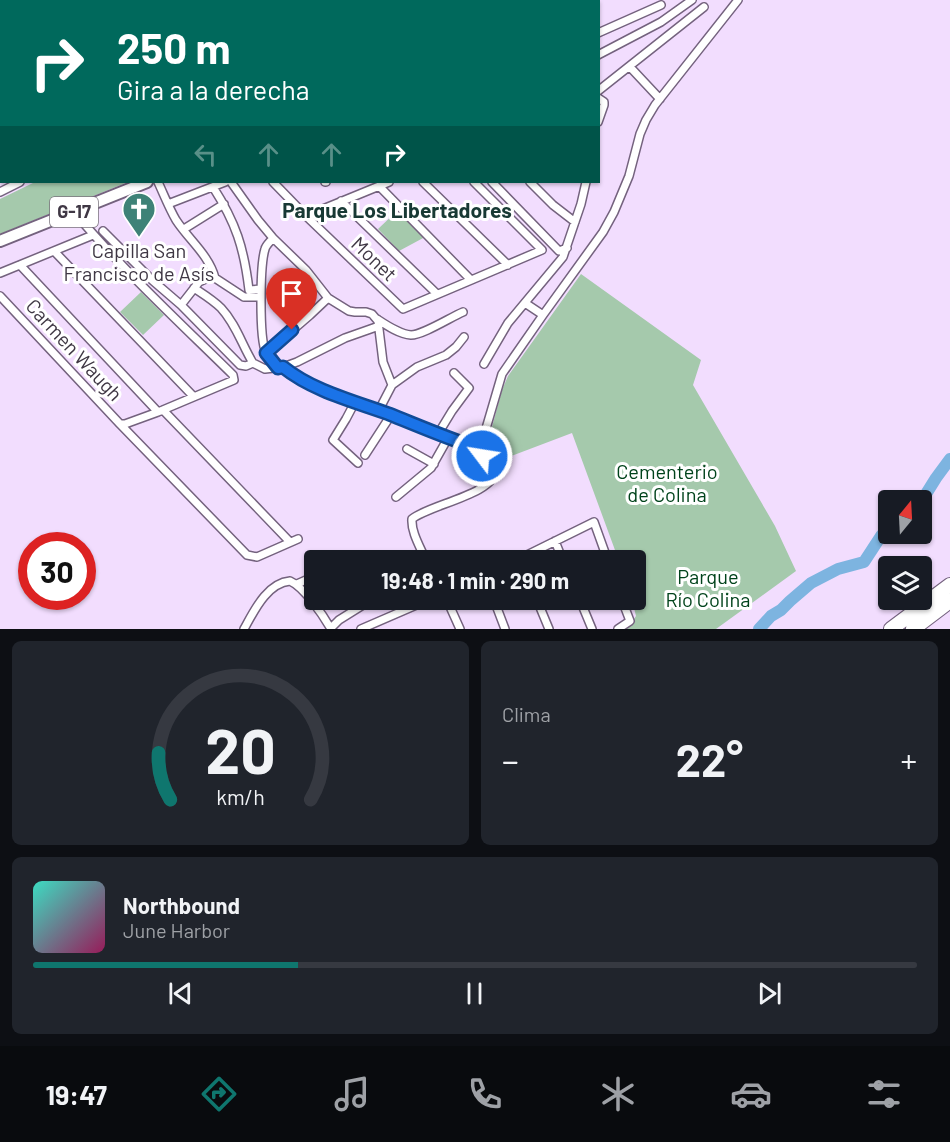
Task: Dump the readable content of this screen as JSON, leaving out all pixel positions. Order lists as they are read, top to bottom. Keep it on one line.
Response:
{"streets":{"main road":["G-17"],"street":["Monet","Carmen Waugh"]},"districts":["Parque Los Libertadores"],"parks":["Cementerio de Colina","Parque Río Colina"],"places":{"church":["Capilla San Francisco de Asís"]},"north":"top","page":{"turn":["250 m","Gira a la derecha"],"limit":"30","trip":"19:48 · 1 min · 290 m","tile":"Clima","heat":["−","22°","+"],"song":["Northbound","June Harbor"],"tabs":"19:47","gauge":["20","km/h"]}}
